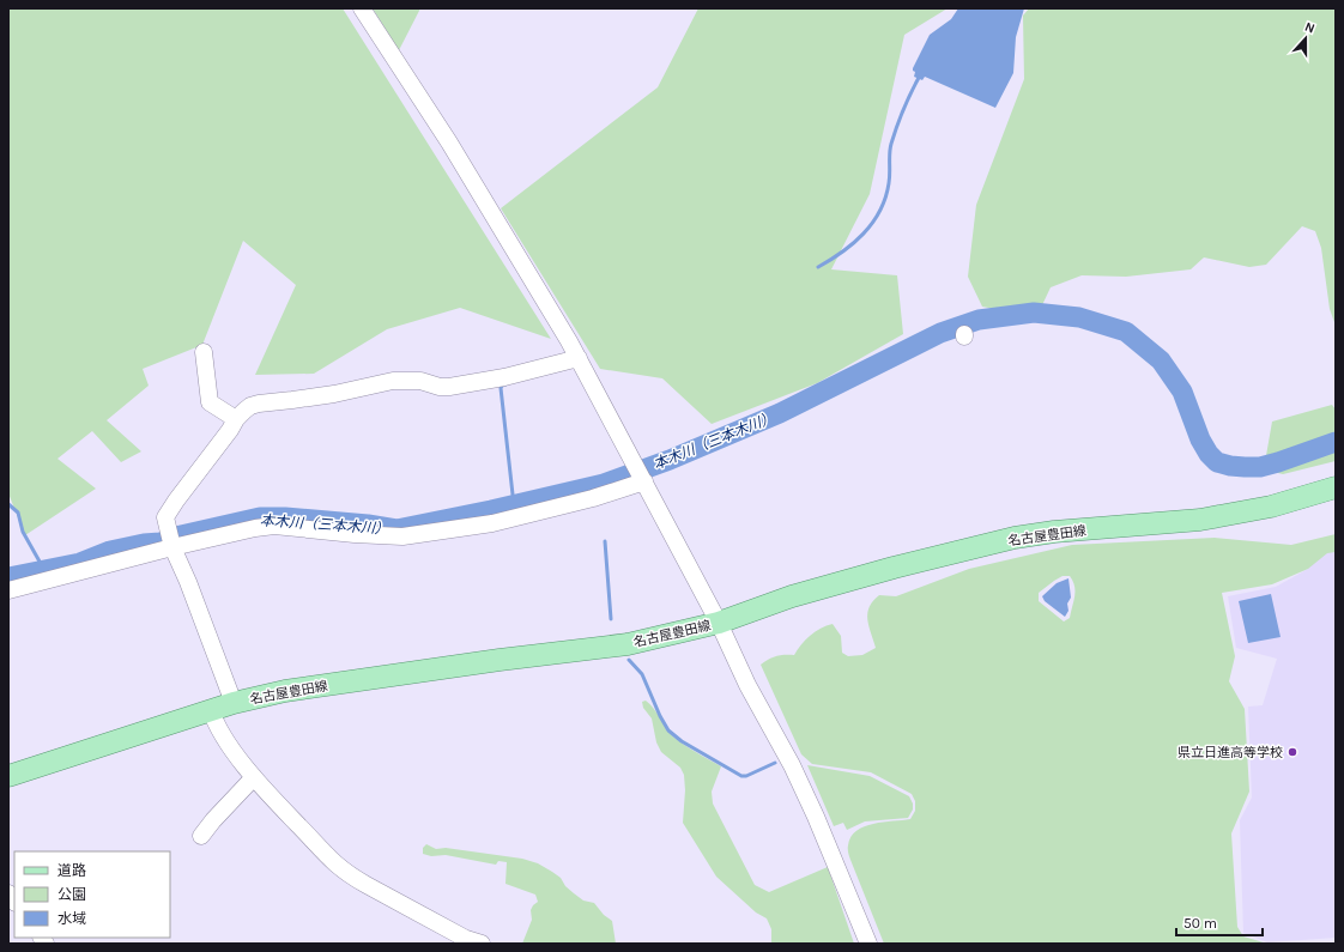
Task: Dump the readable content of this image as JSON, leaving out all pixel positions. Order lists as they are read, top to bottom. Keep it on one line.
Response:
{"streets":{"main road":["名古屋豊田線"]},"water":["本木川（三本木川）"],"places":["県立日進高等学校"],"legend":["道路","公園","水域"],"scale_bar":"50 m","north":"top"}
